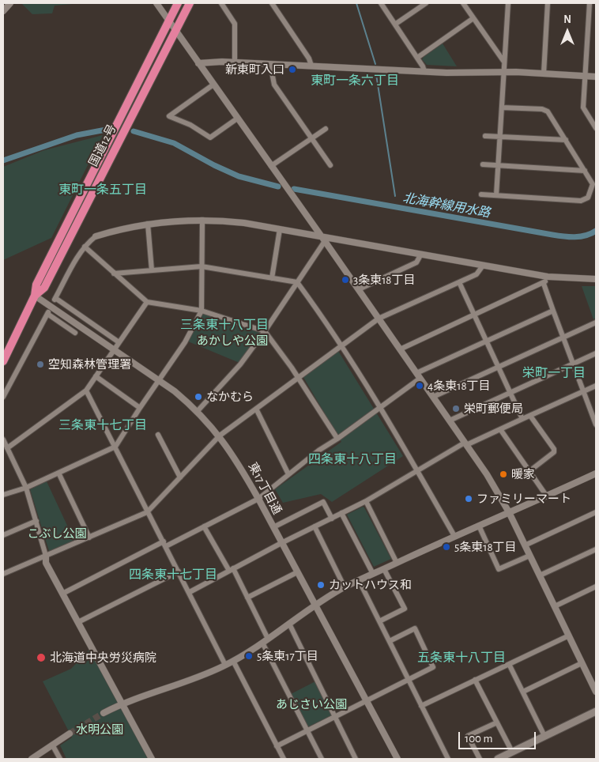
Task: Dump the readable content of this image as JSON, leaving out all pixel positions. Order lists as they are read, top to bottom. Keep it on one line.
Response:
{"streets":{"highway":["国道12号"],"street":["東17丁目通"]},"crossings":[["国道12号","東17丁目通"]],"districts":["東町一条六丁目","東町一条五丁目","三条東十八丁目","栄町一丁目","三条東十七丁目","四条東十八丁目","四条東十七丁目","五条東十八丁目"],"water":["北海幹線用水路"],"parks":["あかしや公園","こぶし公園","あじさい公園","水明公園"],"places":["新東町入口","3条東18丁目","空知森林管理署","4条東18丁目","なかむら","栄町郵便局","暖家","ファミリーマート","5条東18丁目","カットハウス和","5条東17丁目","北海道中央労災病院"],"scale_bar":"100 m","north":"top"}
